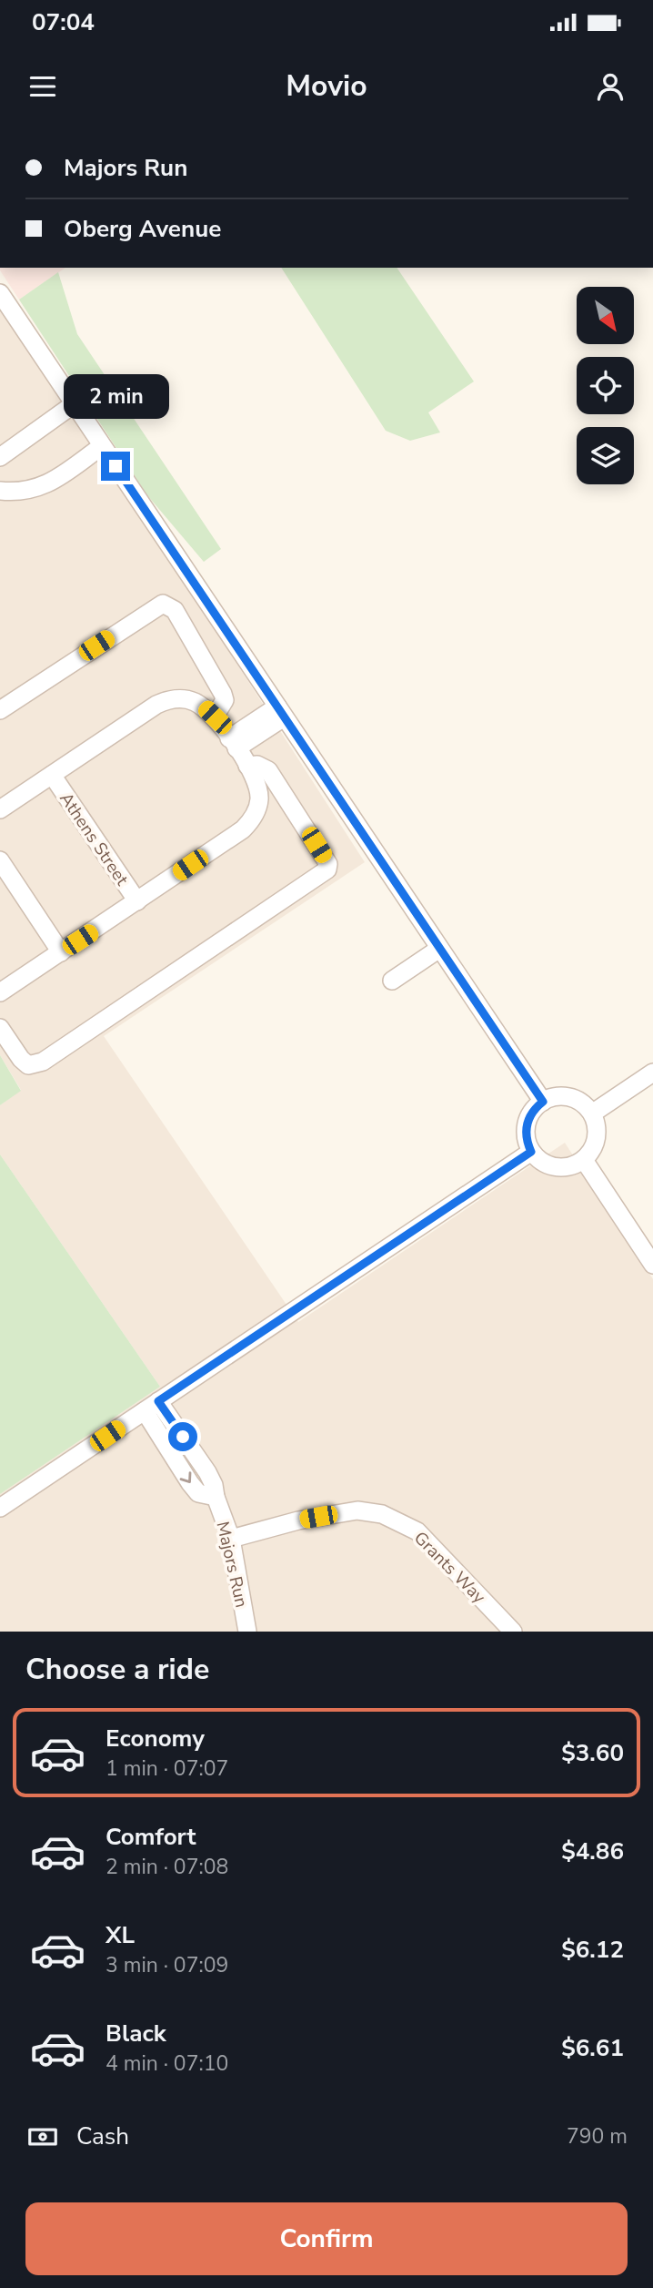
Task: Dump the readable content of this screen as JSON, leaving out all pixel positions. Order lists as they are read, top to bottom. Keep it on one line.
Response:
{"streets":{"street":["Athens Street","Majors Run","Grants Way"]},"crossings":[["Majors Run","Grants Way"]],"north":"bottom right","page":{"status":"07:04","header":"Movio","banner":["Majors Run","Oberg Avenue"],"bubble":"2 min","heading":"Choose a ride","list":[{"name":"Economy","note":"1 min · 07:07","value":"$3.60"},{"name":"Comfort","note":"2 min · 07:08","value":"$4.86"},{"name":"XL","note":"3 min · 07:09","value":"$6.12"},{"name":"Black","note":"4 min · 07:10","value":"$6.61"}],"pay":["Cash","790 m"],"buttons":"Confirm"}}
